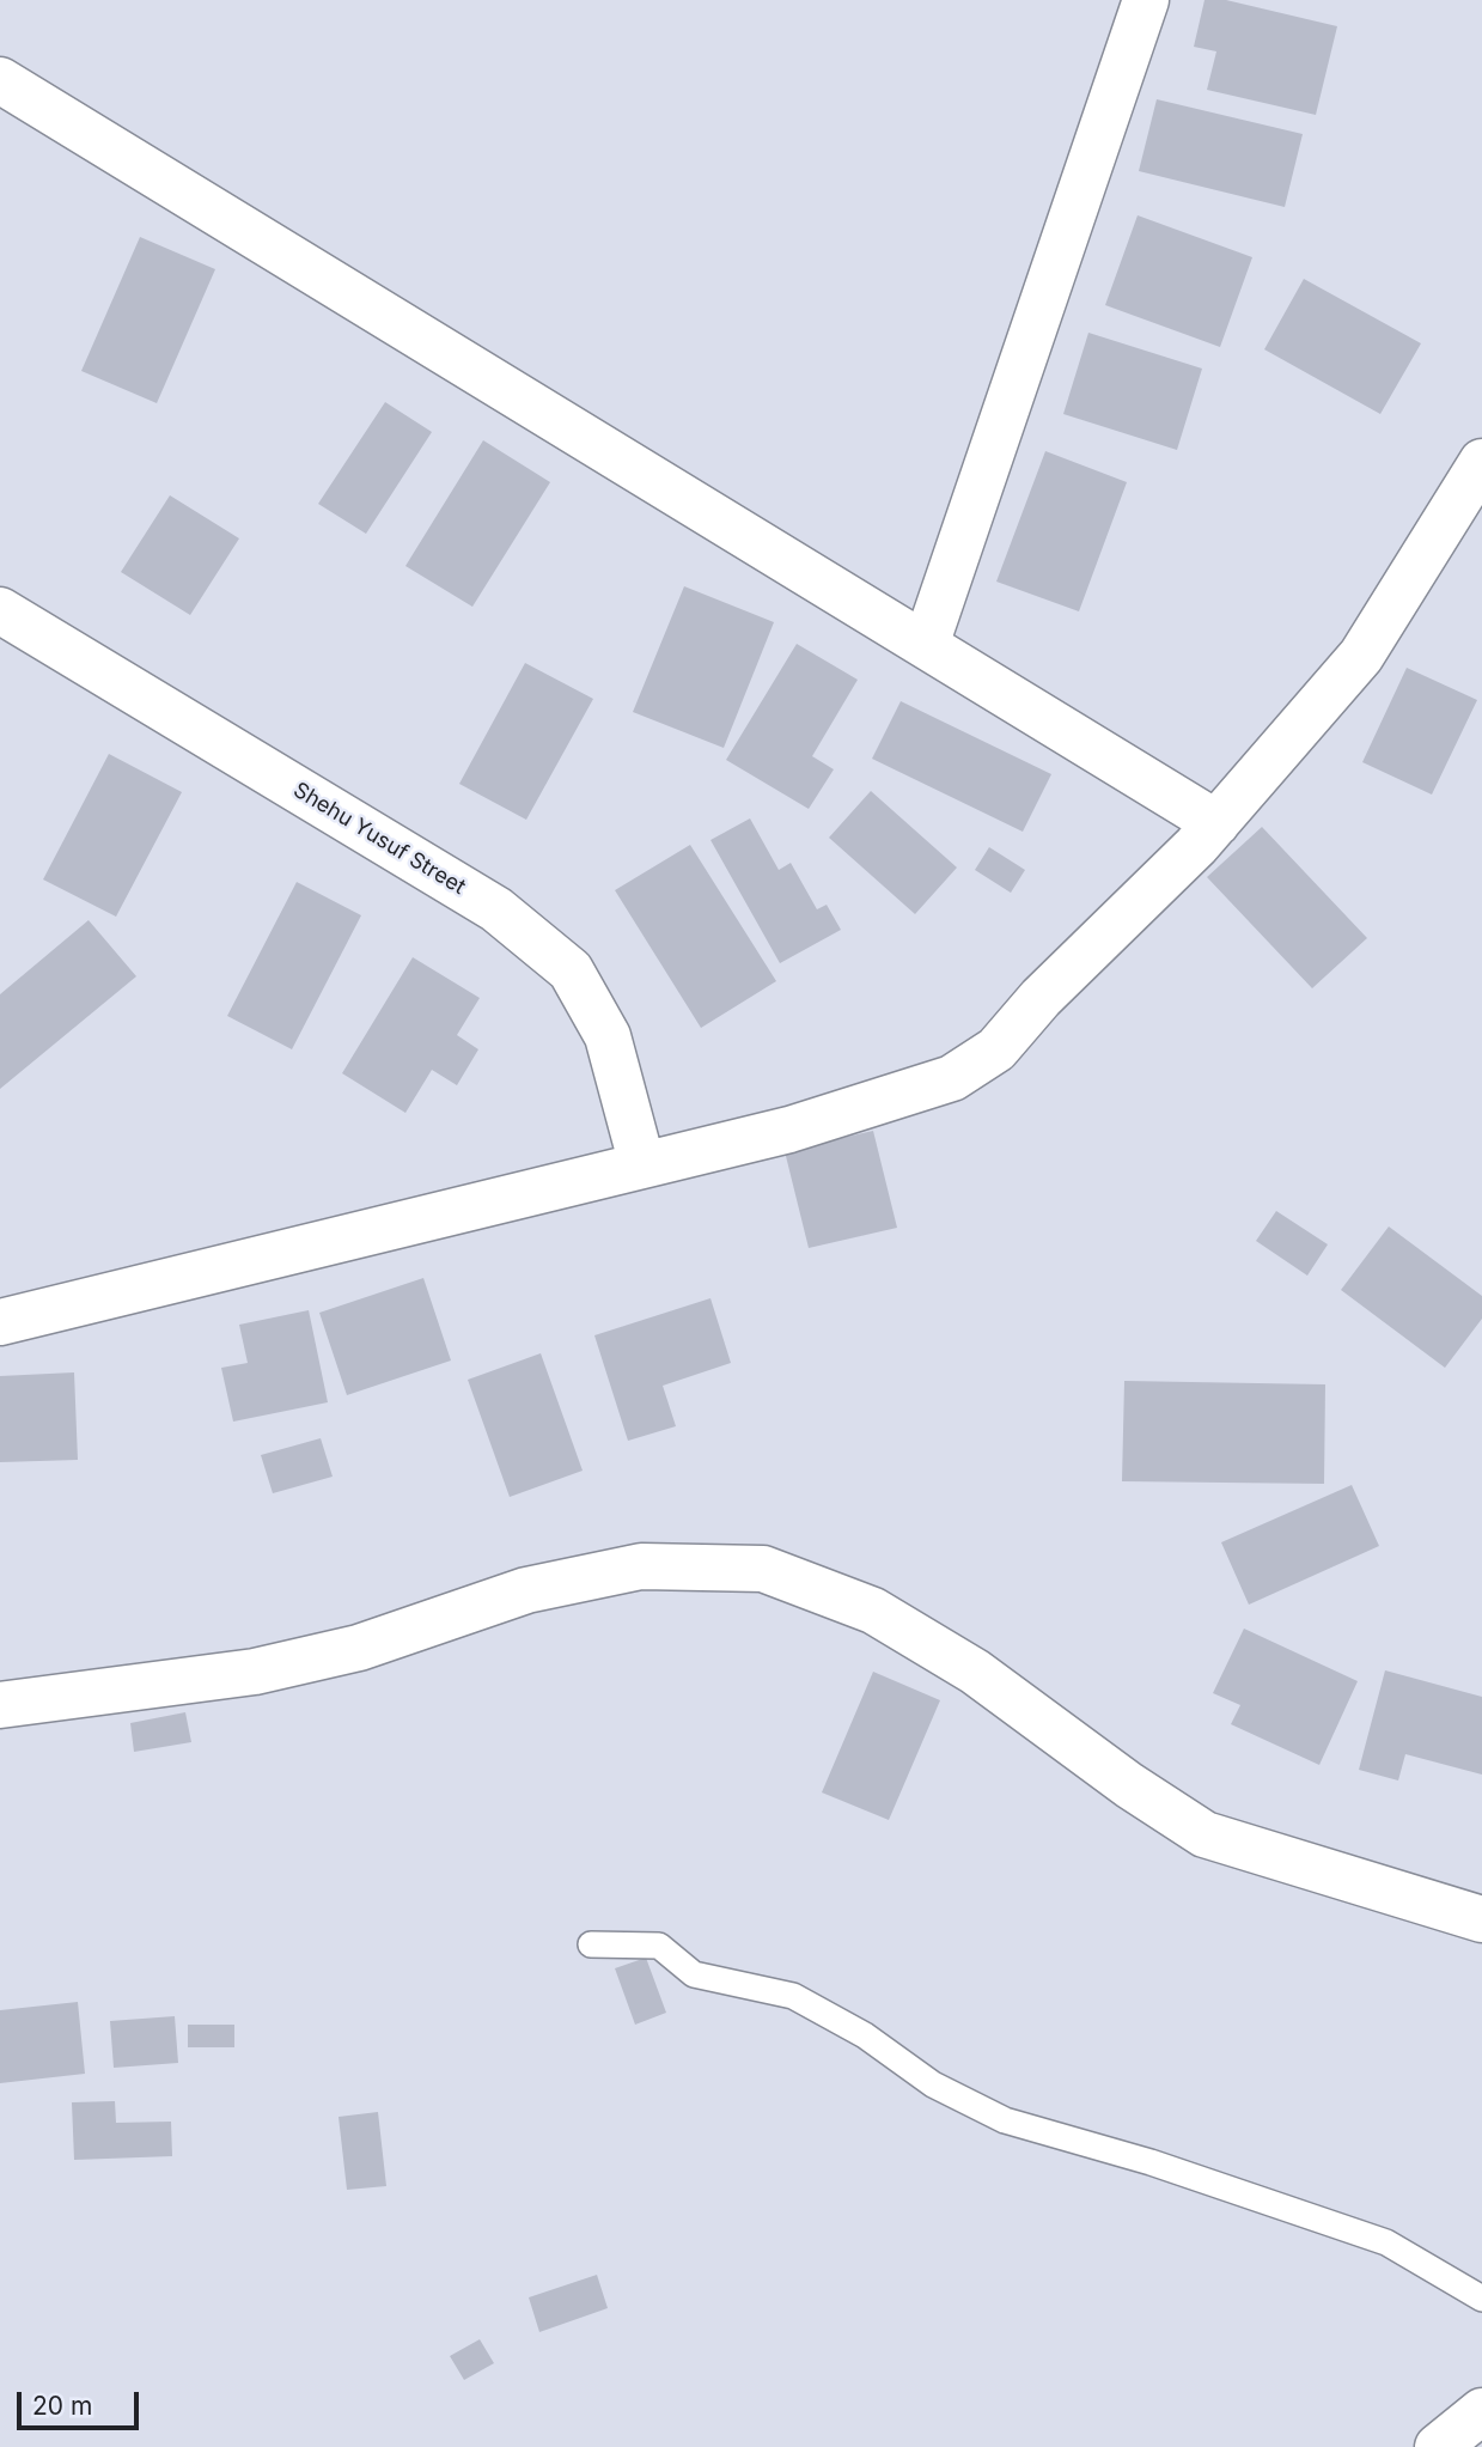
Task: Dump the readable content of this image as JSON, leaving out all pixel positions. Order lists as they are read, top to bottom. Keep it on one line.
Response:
{"streets":{"street":["Shehu Yusuf Street"]},"scale_bar":"20 m"}
